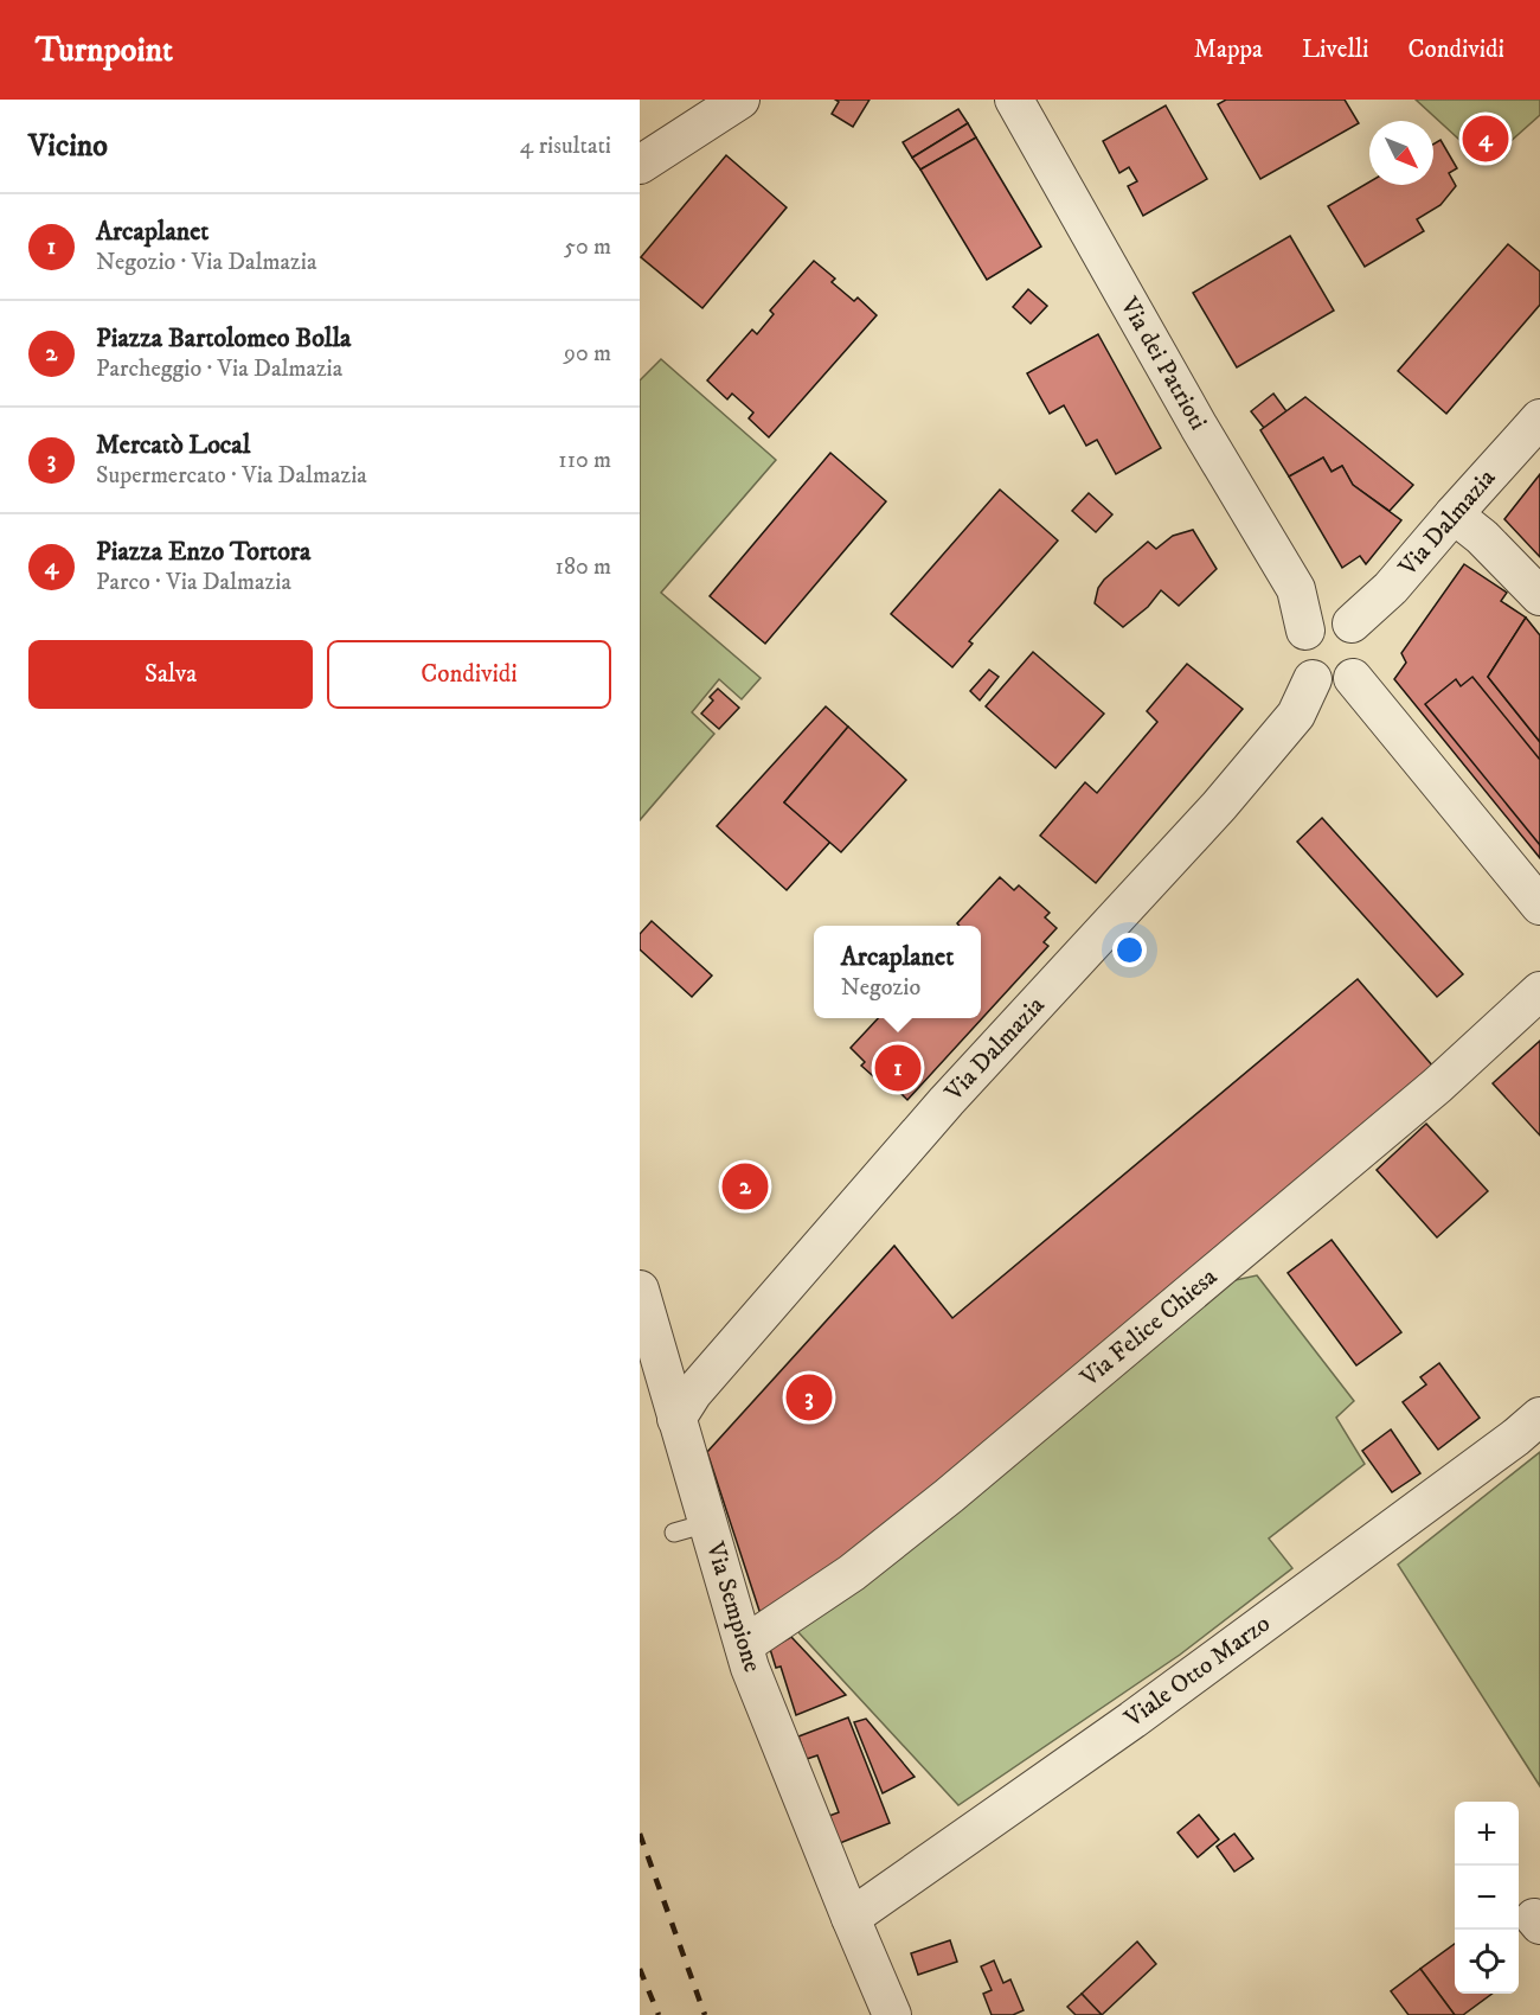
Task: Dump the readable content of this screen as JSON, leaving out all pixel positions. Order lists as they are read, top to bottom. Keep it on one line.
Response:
{"streets":{"street":["Via dei Patrioti","Via Dalmazia","Via Felice Chiesa","Via Sempione","Viale Otto Marzo"]},"crossings":[["Via dei Patrioti","Via Dalmazia"],["Via Dalmazia","Via Sempione"],["Via Felice Chiesa","Via Sempione"],["Via Sempione","Viale Otto Marzo"]],"north":"bottom right","page":{"header":"Turnpoint","nav":["Mappa","Livelli","Condividi"],"heading":["Vicino","4 risultati"],"pins":["4","1","2","3"],"list":[{"mark":"1","name":"Arcaplanet","note":"Negozio · Via Dalmazia","value":"50 m"},{"mark":"2","name":"Piazza Bartolomeo Bolla","note":"Parcheggio · Via Dalmazia","value":"90 m"},{"mark":"3","name":"Mercatò Local","note":"Supermercato · Via Dalmazia","value":"110 m"},{"mark":"4","name":"Piazza Enzo Tortora","note":"Parco · Via Dalmazia","value":"180 m"}],"buttons":["Salva","Condividi"],"popup":["Arcaplanet","Negozio"],"map_buttons":["+","−"]}}
